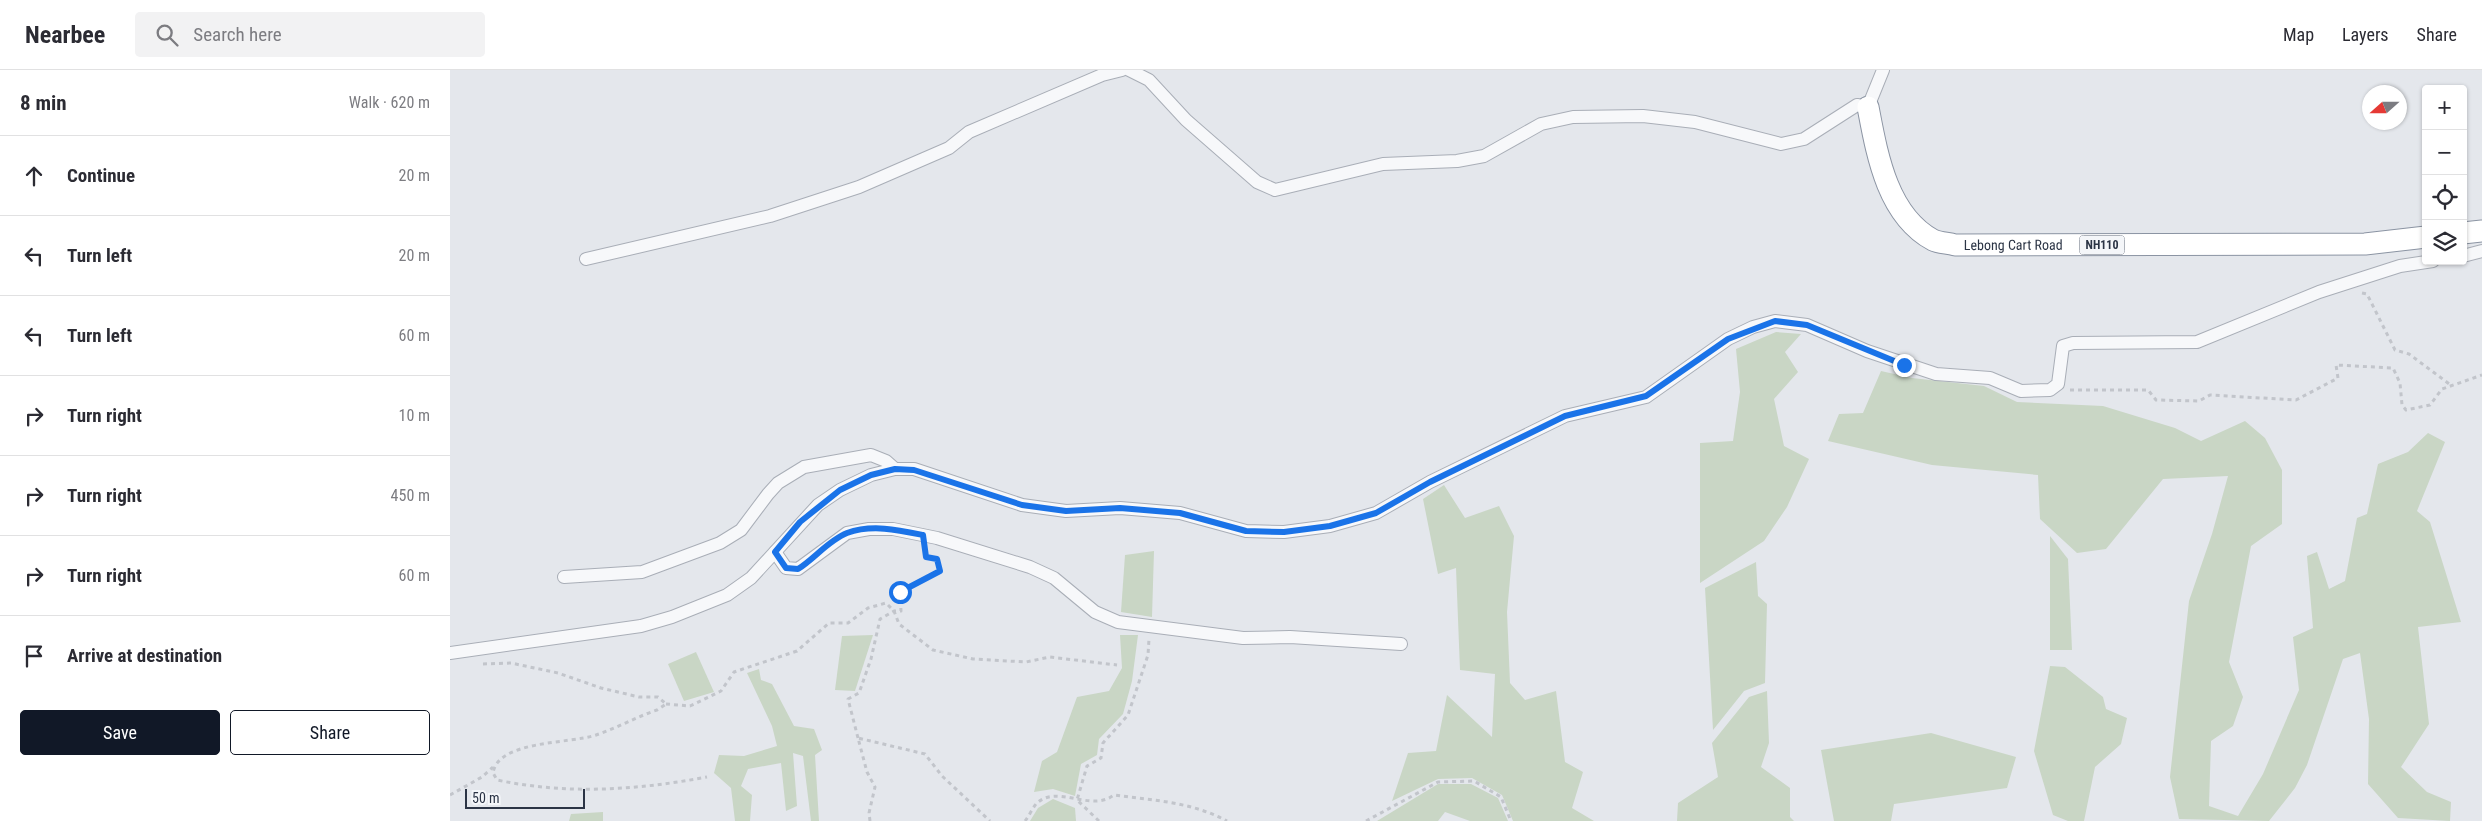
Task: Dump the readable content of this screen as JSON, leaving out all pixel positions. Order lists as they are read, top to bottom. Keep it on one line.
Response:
{"streets":{"highway":["Lebong Cart Road","NH110"]},"scale_bar":"50 m","north":"left","page":{"header":"Nearbee","search":"Search here","nav":["Map","Layers","Share"],"heading":["8 min","Walk · 620 m"],"map_buttons":["+","−"],"list":[["Continue","20 m"],["Turn left","20 m"],["Turn left","60 m"],["Turn right","10 m"],["Turn right","450 m"],["Turn right","60 m"],"Arrive at destination"],"buttons":["Save","Share"],"scale":"50 m"}}
